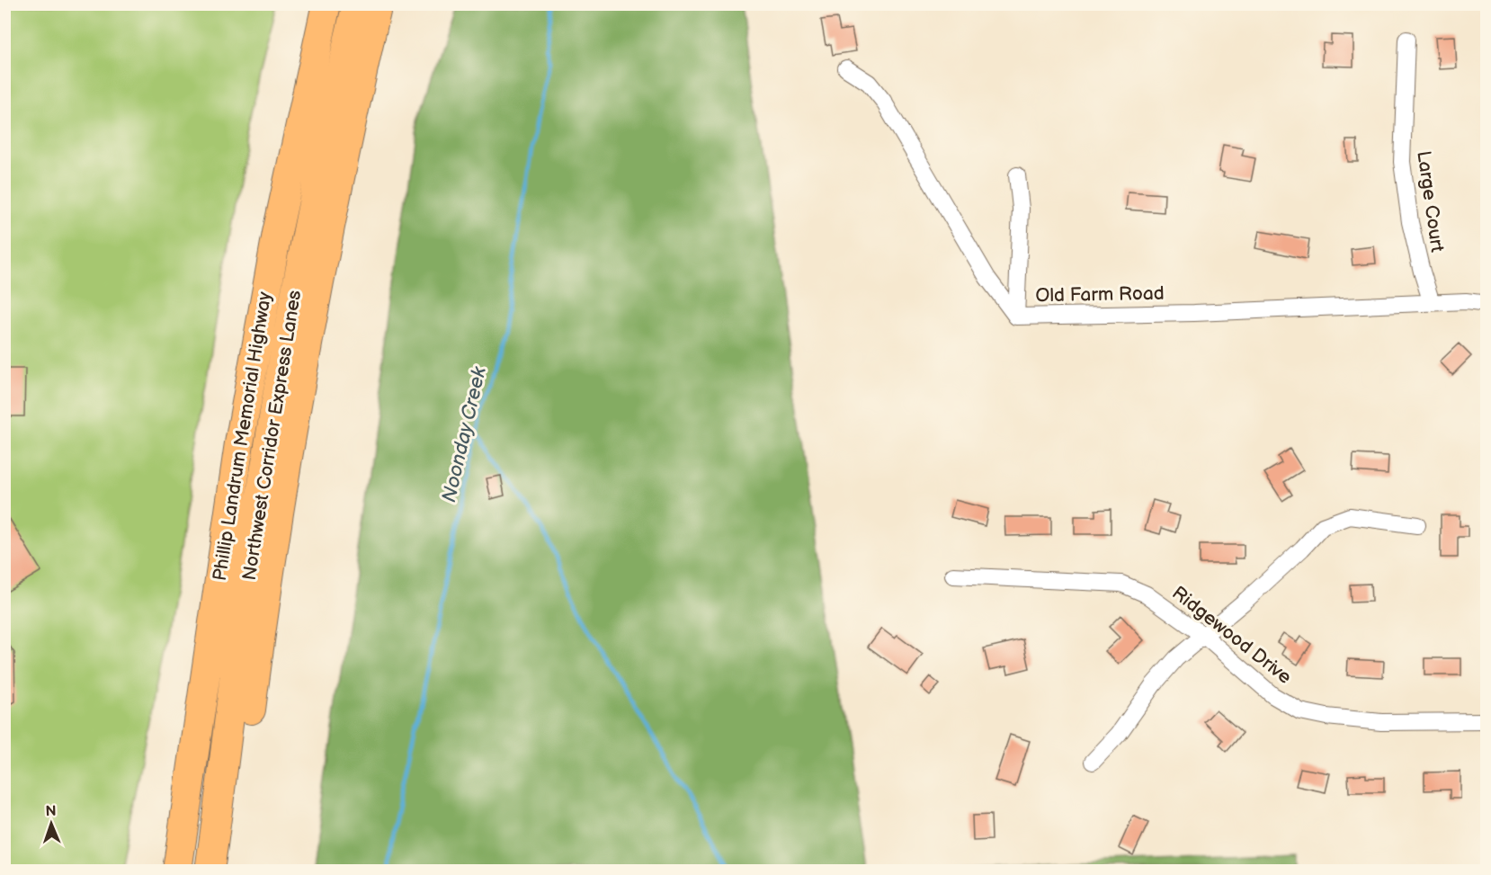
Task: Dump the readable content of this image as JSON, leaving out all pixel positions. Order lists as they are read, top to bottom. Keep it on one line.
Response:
{"streets":{"highway":["Northwest Corridor Express Lanes","Phillip Landrum Memorial Highway"],"street":["Large Court","Old Farm Road","Ridgewood Drive"]},"crossings":[["Large Court","Old Farm Road"]],"water":["Noonday Creek"],"north":"top"}
